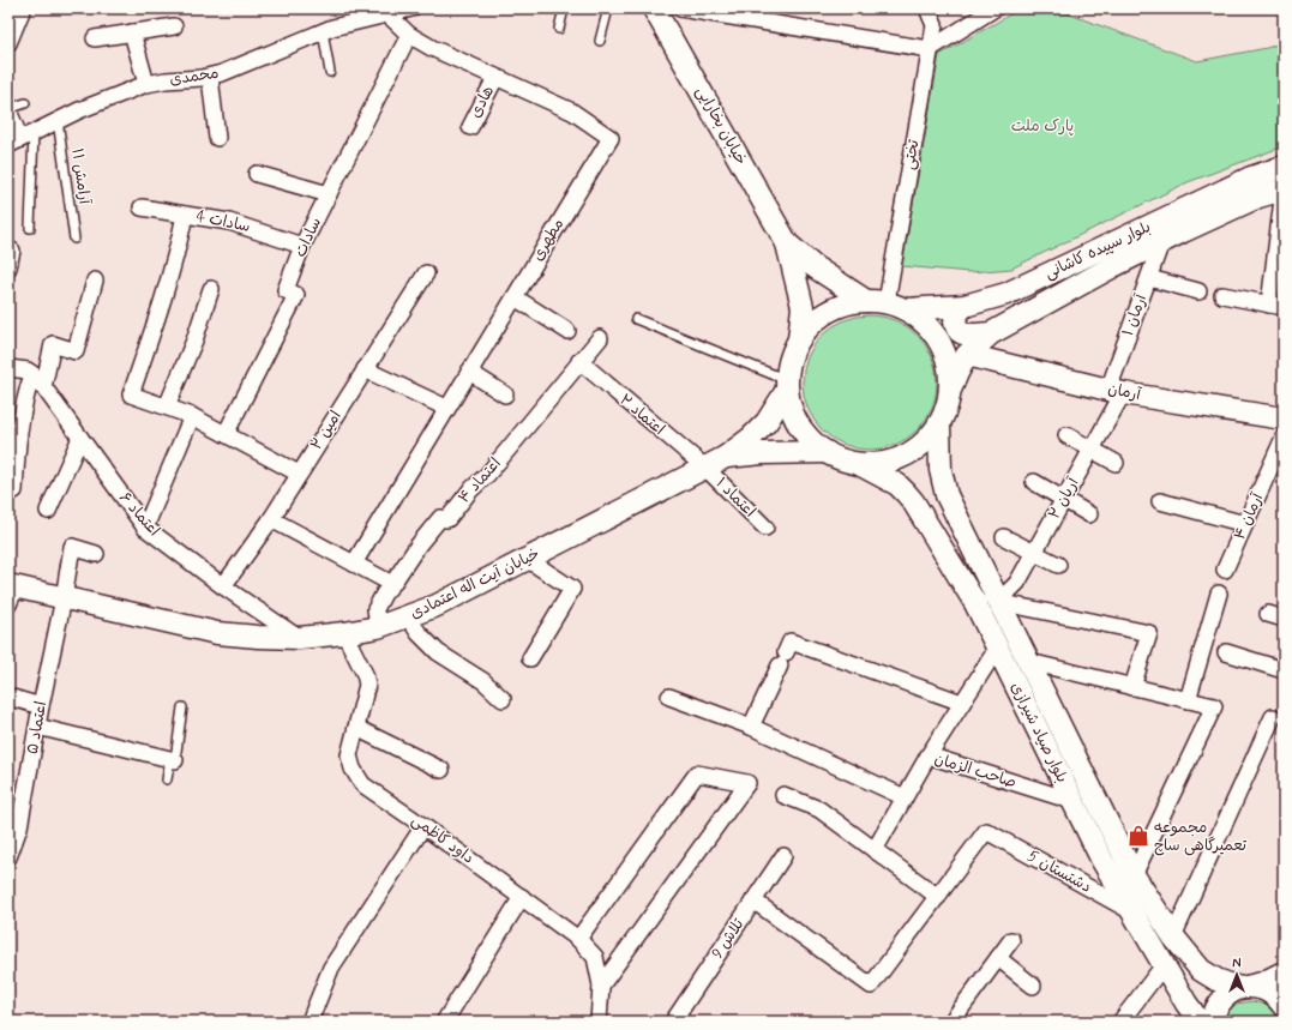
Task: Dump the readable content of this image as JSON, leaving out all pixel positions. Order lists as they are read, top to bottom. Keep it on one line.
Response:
{"streets":{"main road":["خیابان بخارایی","بلوار سپیده کاشانی","آرمان","خیابان آیت اله اعتمادی","بلوار صیاد شیرازی"],"street":["محمدی","هادی","تختی","سادات 4","سادات","مطهری","آرمان ۱","اعتماد ۲","امین ۲","اعتماد ۴","اعتماد ۱","آریان ۲","اعتماد ۶","آرمان ۴","اعتماد ۵","صاحب الزمان","داود کاظمی","دشتستان 5","تلاش 9"],"lane":["آرامش ۱۱"]},"crossings":[["محمدی","آرامش ۱۱"],["محمدی","مطهری"],["هادی","مطهری"],["خیابان بخارایی","تختی"],["خیابان بخارایی","بلوار سپیده کاشانی"],["خیابان بخارایی","بلوار صیاد شیرازی"],["تختی","بلوار سپیده کاشانی"],["تختی","بلوار صیاد شیرازی"],["سادات 4","سادات"],["سادات","مطهری"],["بلوار سپیده کاشانی","آرمان ۱"],["بلوار سپیده کاشانی","آرمان"],["بلوار سپیده کاشانی","بلوار صیاد شیرازی"],["آرمان ۱","آرمان"],["آرمان ۱","آریان ۲"],["آرمان","آریان ۲"],["اعتماد ۲","اعتماد ۴"],["اعتماد ۲","اعتماد ۱"],["اعتماد ۲","خیابان آیت اله اعتمادی"],["امین ۲","اعتماد ۶"],["اعتماد ۴","خیابان آیت اله اعتمادی"],["اعتماد ۱","خیابان آیت اله اعتمادی"],["آریان ۲","بلوار صیاد شیرازی"],["اعتماد ۶","خیابان آیت اله اعتمادی"],["خیابان آیت اله اعتمادی","اعتماد ۵"],["خیابان آیت اله اعتمادی","داود کاظمی"],["بلوار صیاد شیرازی","صاحب الزمان"],["بلوار صیاد شیرازی","دشتستان 5"]],"parks":["پارک ملت"],"places":{"shop":["مجموعه تعمیرگاهی ساچ"]},"north":"top"}
